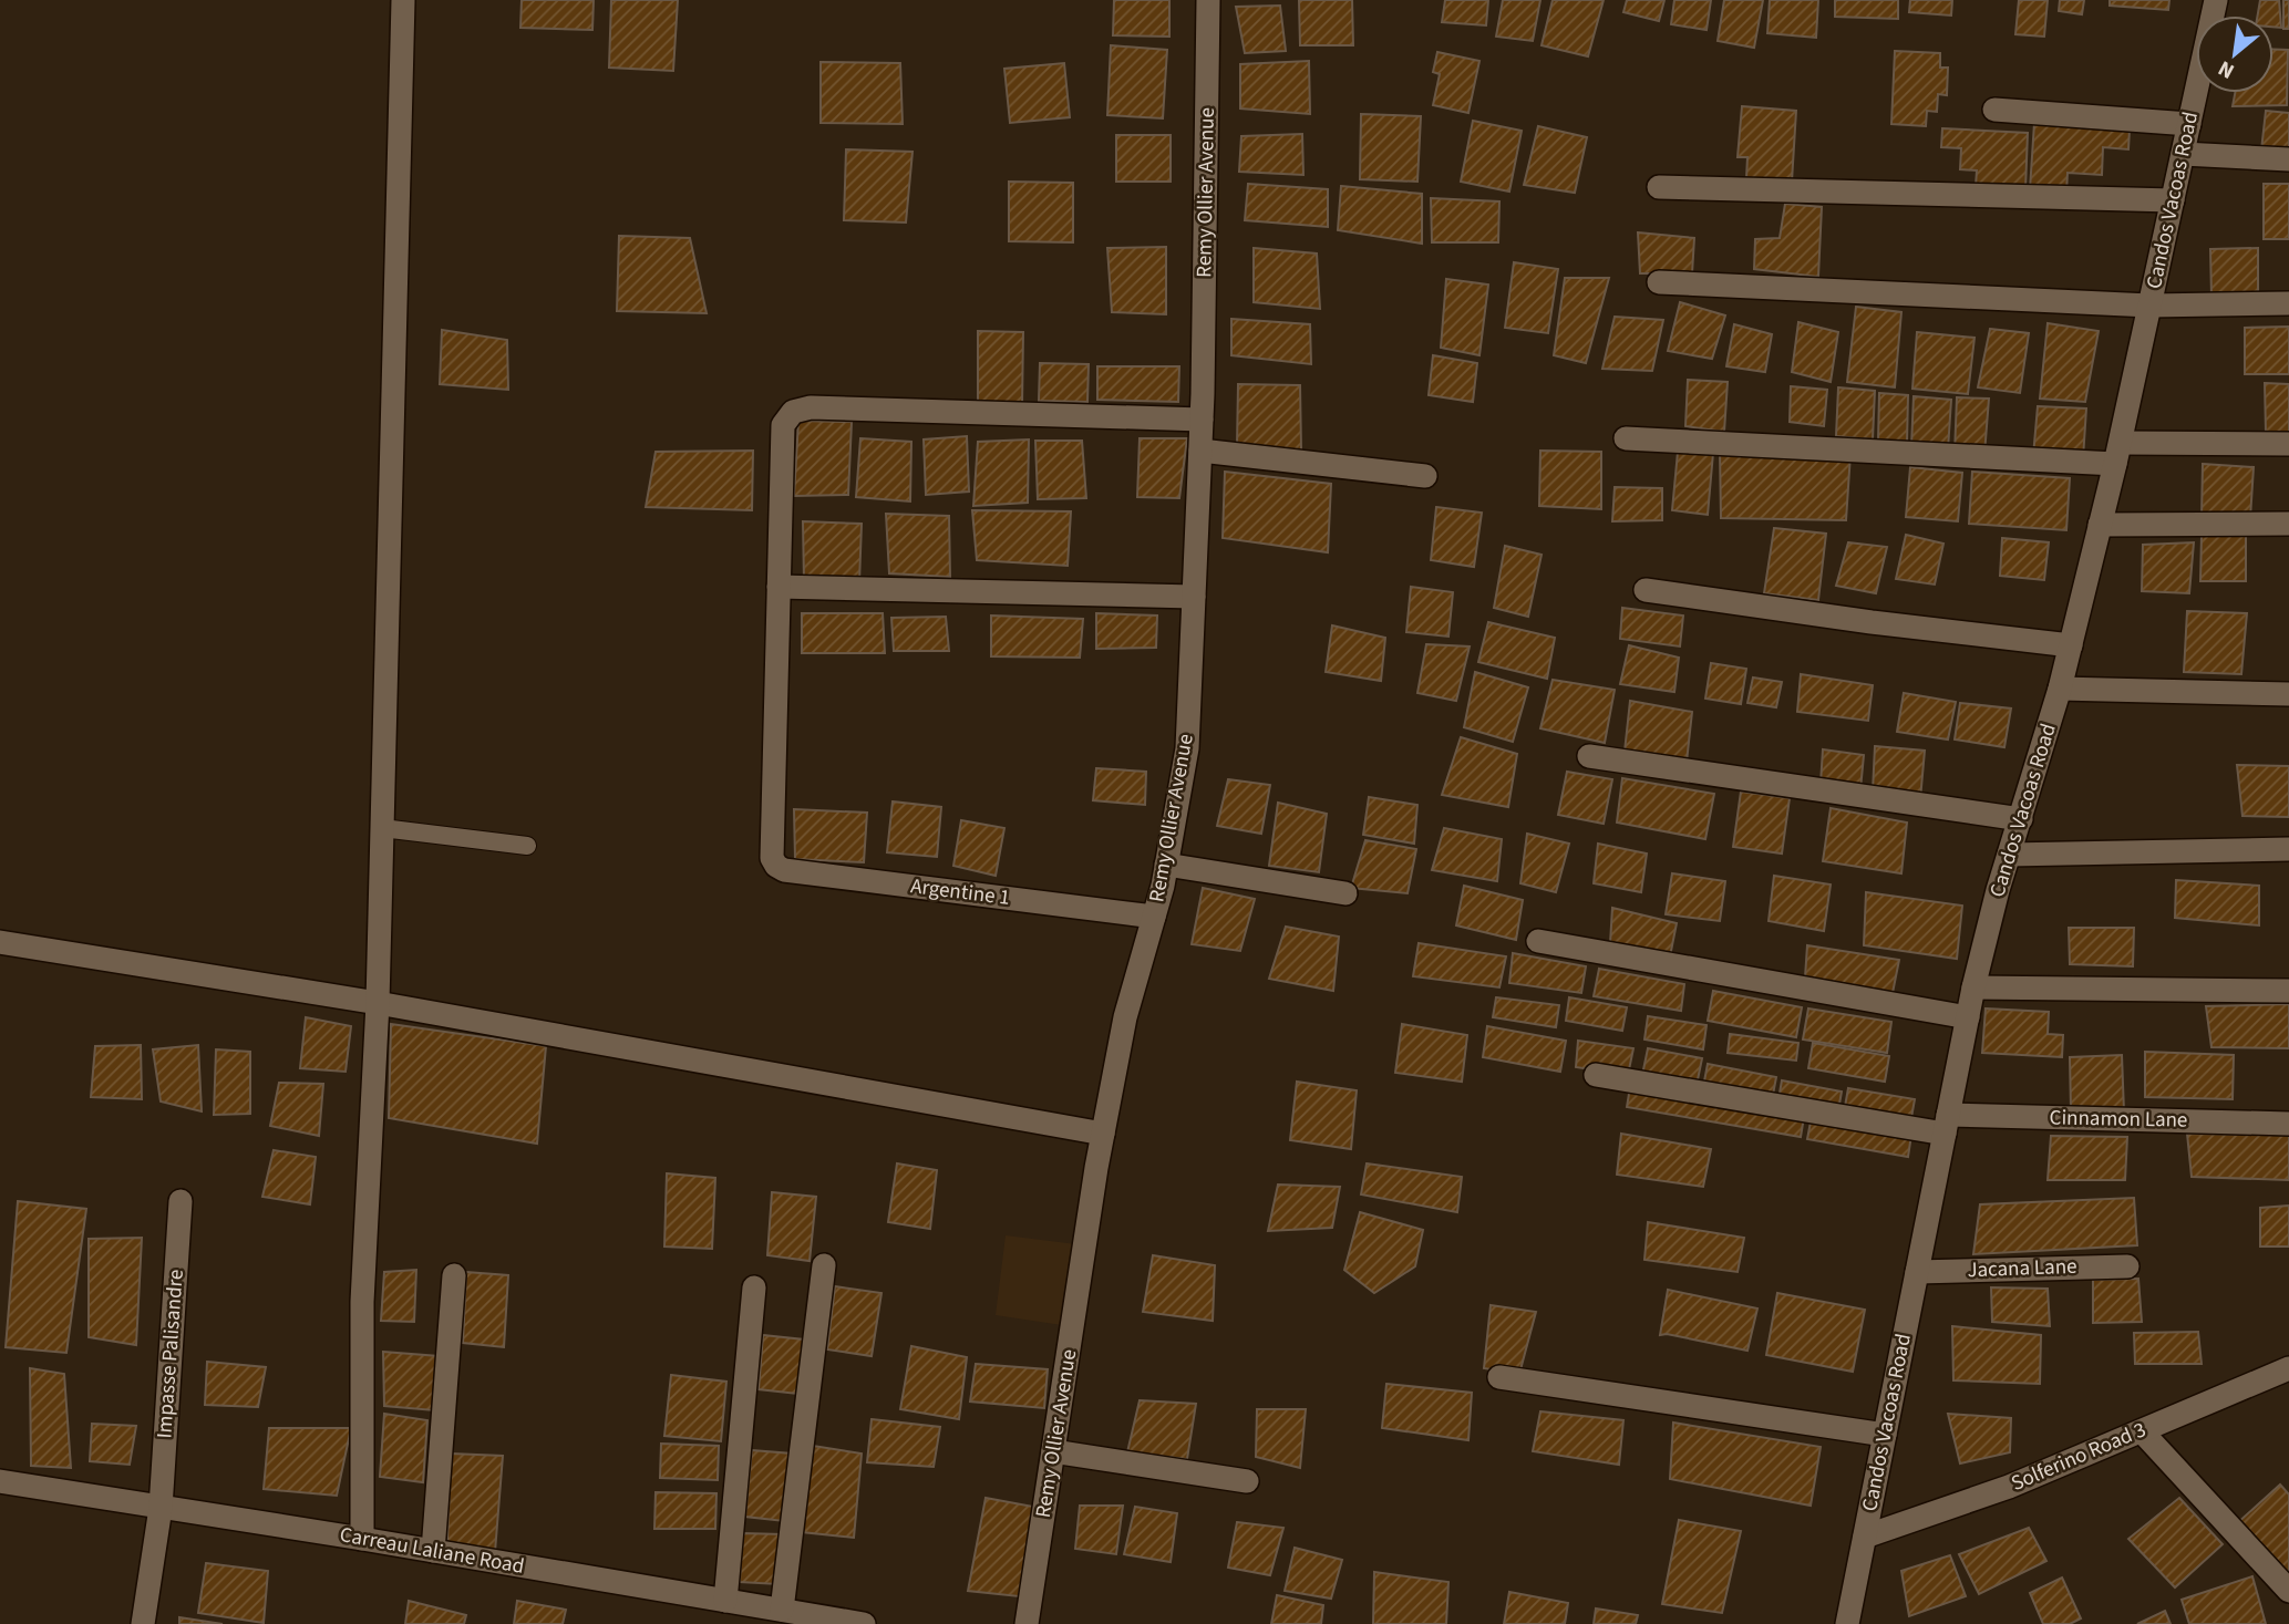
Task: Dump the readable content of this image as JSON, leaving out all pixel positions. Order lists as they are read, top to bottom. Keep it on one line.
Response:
{"streets":{"street":["Remy Ollier Avenue","Candos Vacoas Road","Argentine 1","Cinnamon Lane","Jacana Lane","Impasse Palisandre","Solferino Road 3","Carreau Laliane Road"]},"crossings":[["Remy Ollier Avenue","Argentine 1"],["Candos Vacoas Road","Cinnamon Lane"],["Candos Vacoas Road","Jacana Lane"],["Candos Vacoas Road","Solferino Road 3"],["Impasse Palisandre","Carreau Laliane Road"]],"north":"bottom left"}
